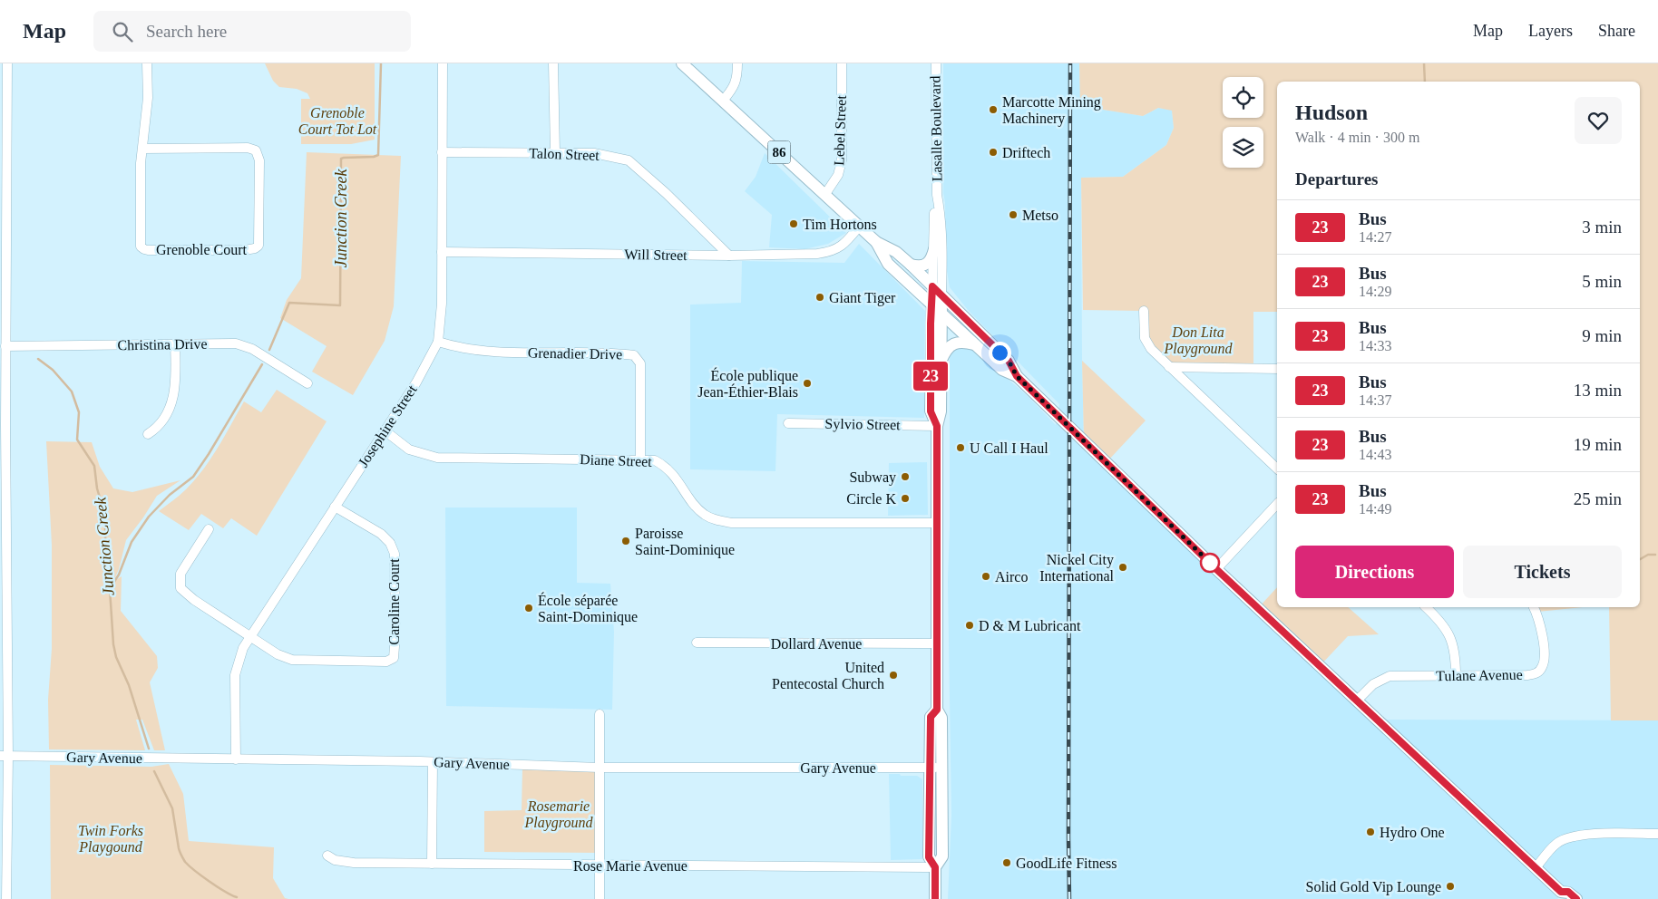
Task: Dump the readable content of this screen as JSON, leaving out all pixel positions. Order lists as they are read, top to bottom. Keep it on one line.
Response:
{"streets":{"main road":["Lasalle Boulevard","86"],"street":["Lebel Street","Talon Street","Grenoble Court","Will Street","Christina Drive","Grenadier Drive","Sylvio Street","Josephine Street","Diane Street","Caroline Court","Dollard Avenue","Tulane Avenue","Gary Avenue","Rose Marie Avenue"]},"crossings":[["Lasalle Boulevard","86"],["Lasalle Boulevard","Sylvio Street"],["Lasalle Boulevard","Diane Street"],["Lasalle Boulevard","Dollard Avenue"],["Lasalle Boulevard","Gary Avenue"],["Lasalle Boulevard","Rose Marie Avenue"],["Lebel Street","86"],["86","Will Street"],["86","Tulane Avenue"],["Talon Street","Will Street"],["Talon Street","Josephine Street"],["Will Street","Josephine Street"],["Grenadier Drive","Josephine Street"],["Grenadier Drive","Diane Street"],["Josephine Street","Diane Street"],["Josephine Street","Caroline Court"],["Josephine Street","Gary Avenue"]],"water":["Junction Creek"],"parks":["Grenoble Court Tot Lot","Don Lita Playground","Rosemarie Playground","Twin Forks Playgound"],"places":["Marcotte Mining Machinery","Driftech","Metso","Tim Hortons","Giant Tiger","École publique Jean-Éthier-Blais","U Call I Haul","Subway","Circle K","Paroisse Saint-Dominique","Nickel City International","Airco","École séparée Saint-Dominique","D & M Lubricant","United Pentecostal Church","Hydro One","GoodLife Fitness","Solid Gold Vip Lounge"],"lines":["bus line 23"],"page":{"header":"Map","search":"Search here","nav":["Map","Layers","Share"],"on_map":"23","heading":[["Hudson","Walk · 4 min · 300 m"],"Departures"],"list":[{"mark":"23","name":"Bus","note":"14:27","value":"3 min"},{"mark":"23","name":"Bus","note":"14:29","value":"5 min"},{"mark":"23","name":"Bus","note":"14:33","value":"9 min"},{"mark":"23","name":"Bus","note":"14:37","value":"13 min"},{"mark":"23","name":"Bus","note":"14:43","value":"19 min"},{"mark":"23","name":"Bus","note":"14:49","value":"25 min"}],"buttons":["Directions","Tickets"]}}
